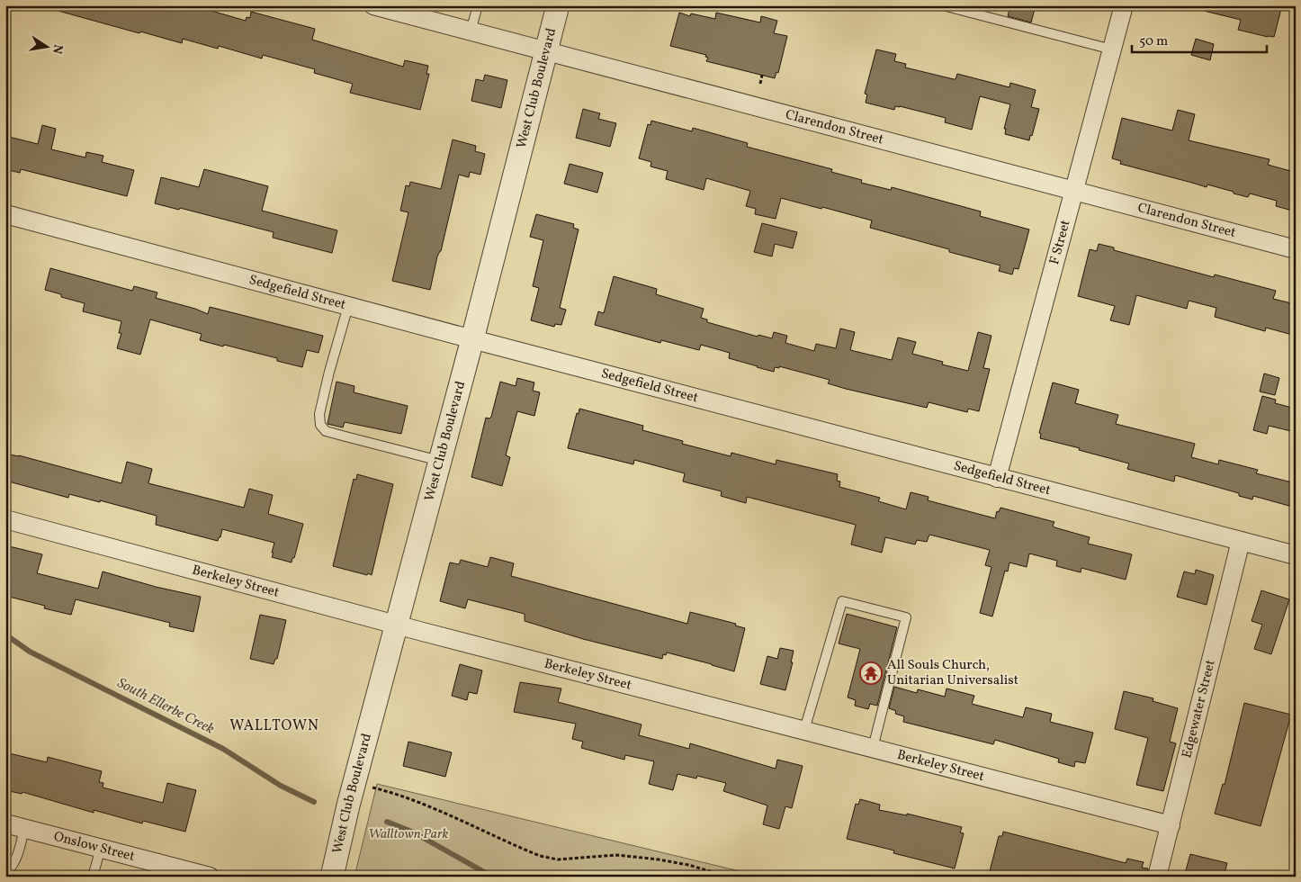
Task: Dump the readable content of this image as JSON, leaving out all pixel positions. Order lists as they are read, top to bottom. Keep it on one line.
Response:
{"streets":{"street":["West Club Boulevard","Clarendon Street","F Street","Sedgefield Street","Berkeley Street","Edgewater Street","Onslow Street"]},"crossings":[["West Club Boulevard","Clarendon Street"],["West Club Boulevard","Sedgefield Street"],["West Club Boulevard","Berkeley Street"],["Clarendon Street","F Street"],["F Street","Sedgefield Street"],["Sedgefield Street","Edgewater Street"],["Berkeley Street","Edgewater Street"]],"districts":["WALLTOWN"],"water":["South Ellerbe Creek"],"parks":["Walltown Park"],"places":{"temple":["All Souls Church, Unitarian Universalist"]},"scale_bar":"50 m","north":"right"}
